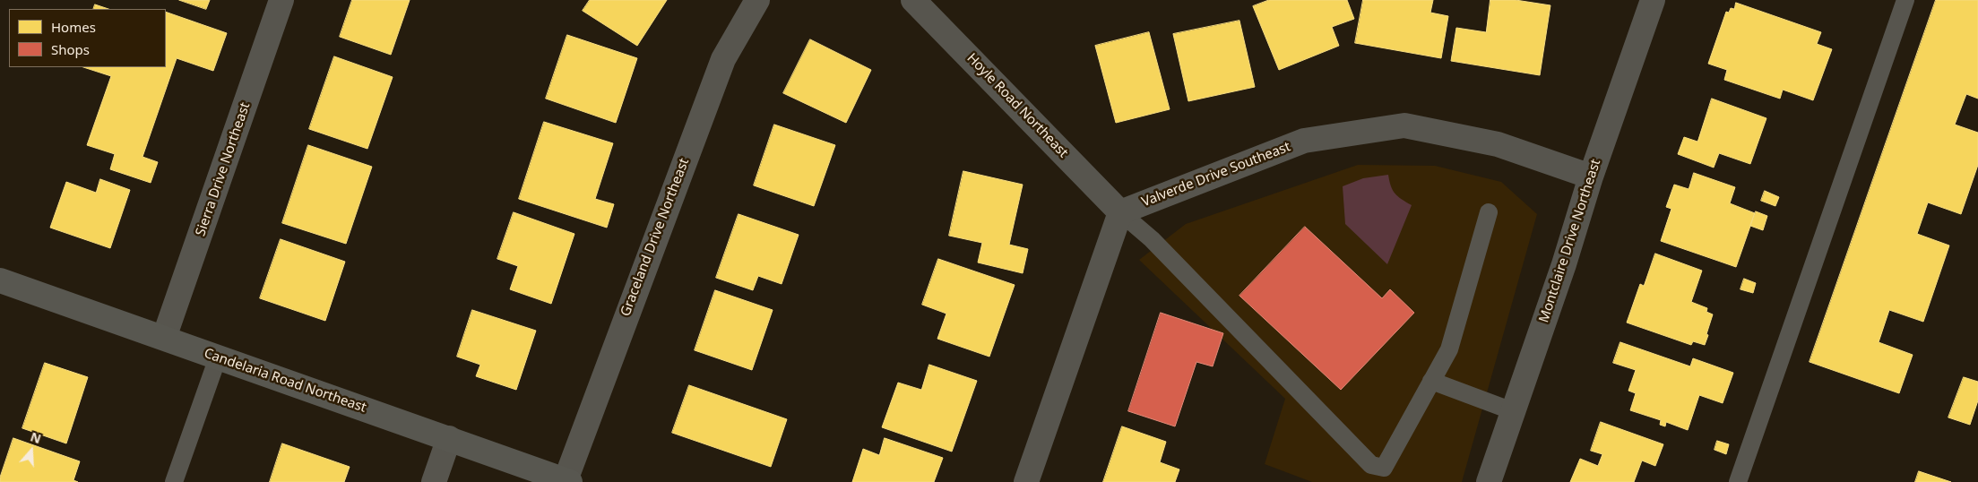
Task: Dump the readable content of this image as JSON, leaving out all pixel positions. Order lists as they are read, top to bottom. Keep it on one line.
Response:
{"streets":{"main road":["Candelaria Road Northeast"],"street":["Hoyle Road Northeast","Sierra Drive Northeast","Valverde Drive Southeast","Graceland Drive Northeast","Montclaire Drive Northeast"]},"crossings":[["Hoyle Road Northeast","Valverde Drive Southeast"],["Sierra Drive Northeast","Candelaria Road Northeast"],["Valverde Drive Southeast","Montclaire Drive Northeast"],["Graceland Drive Northeast","Candelaria Road Northeast"]],"legend":["Homes","Shops"],"north":"top"}
